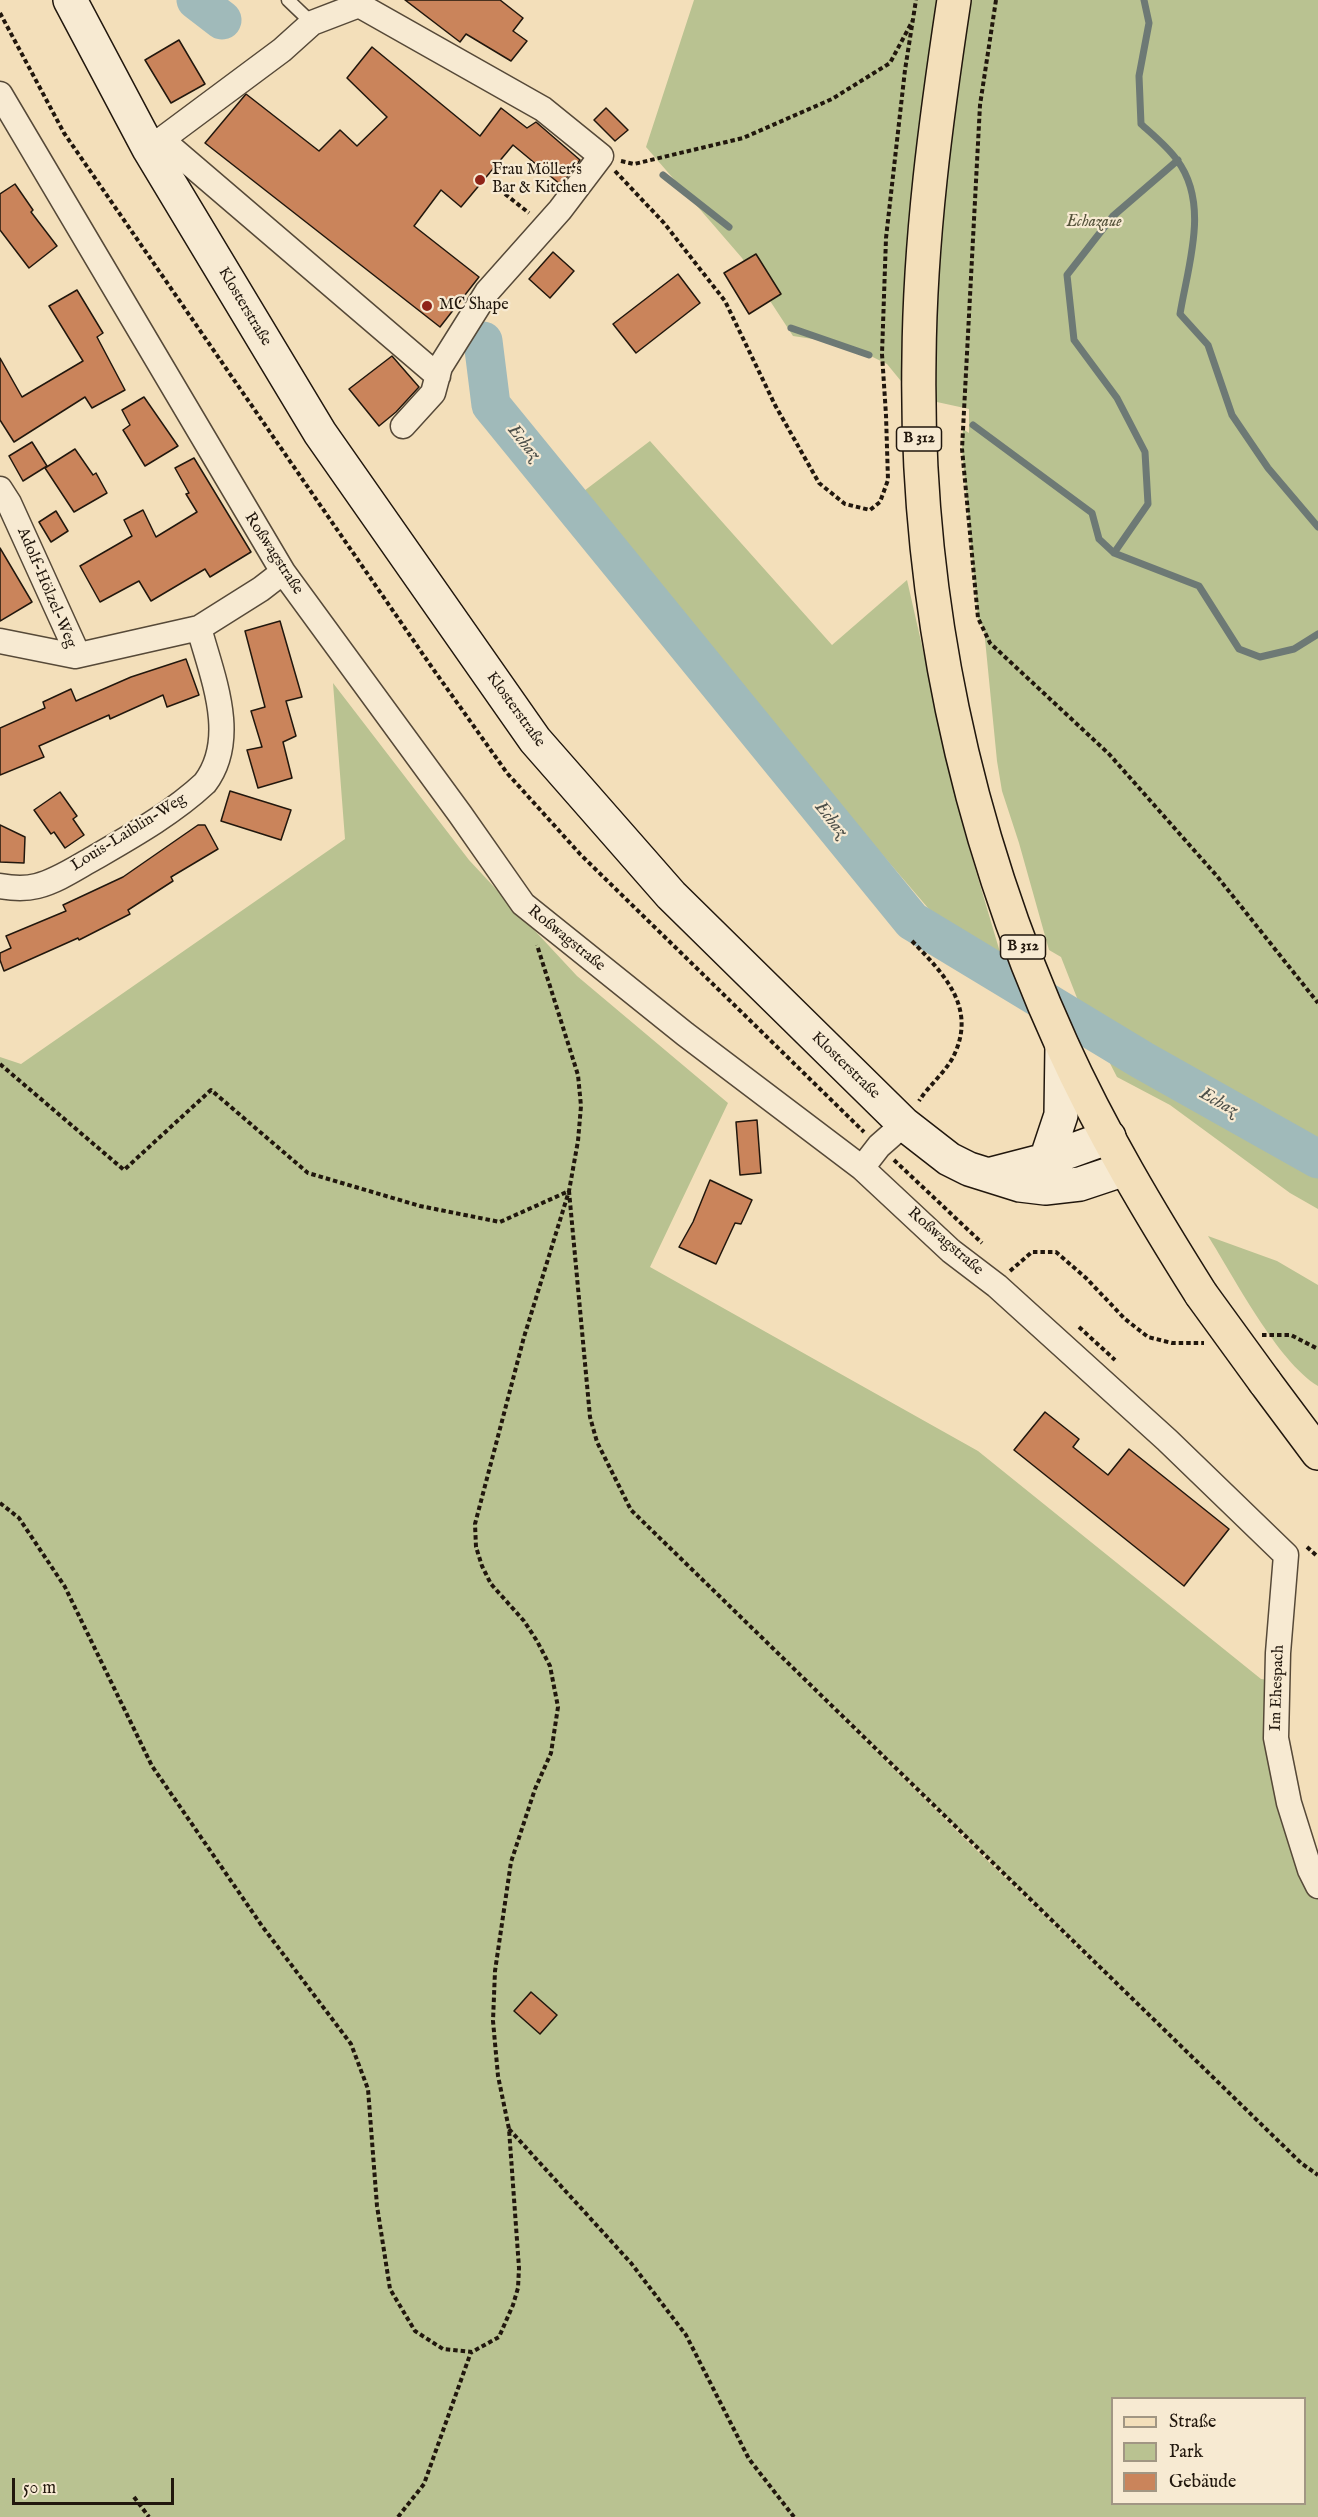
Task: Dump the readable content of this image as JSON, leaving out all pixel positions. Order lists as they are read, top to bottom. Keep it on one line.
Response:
{"streets":{"main road":["Klosterstraße","B 312"],"street":["Roßwagstraße","Adolf-Hölzel-Weg","Louis-Laiblin-Weg","Im Ehespach"]},"crossings":[["Klosterstraße","B 312"],["Roßwagstraße","Im Ehespach"]],"water":["Echaz"],"parks":["Echazaue"],"places":["Frau Möller‘s Bar & Kitchen","MC Shape"],"legend":["Straße","Park","Gebäude"],"scale_bar":"50 m"}
